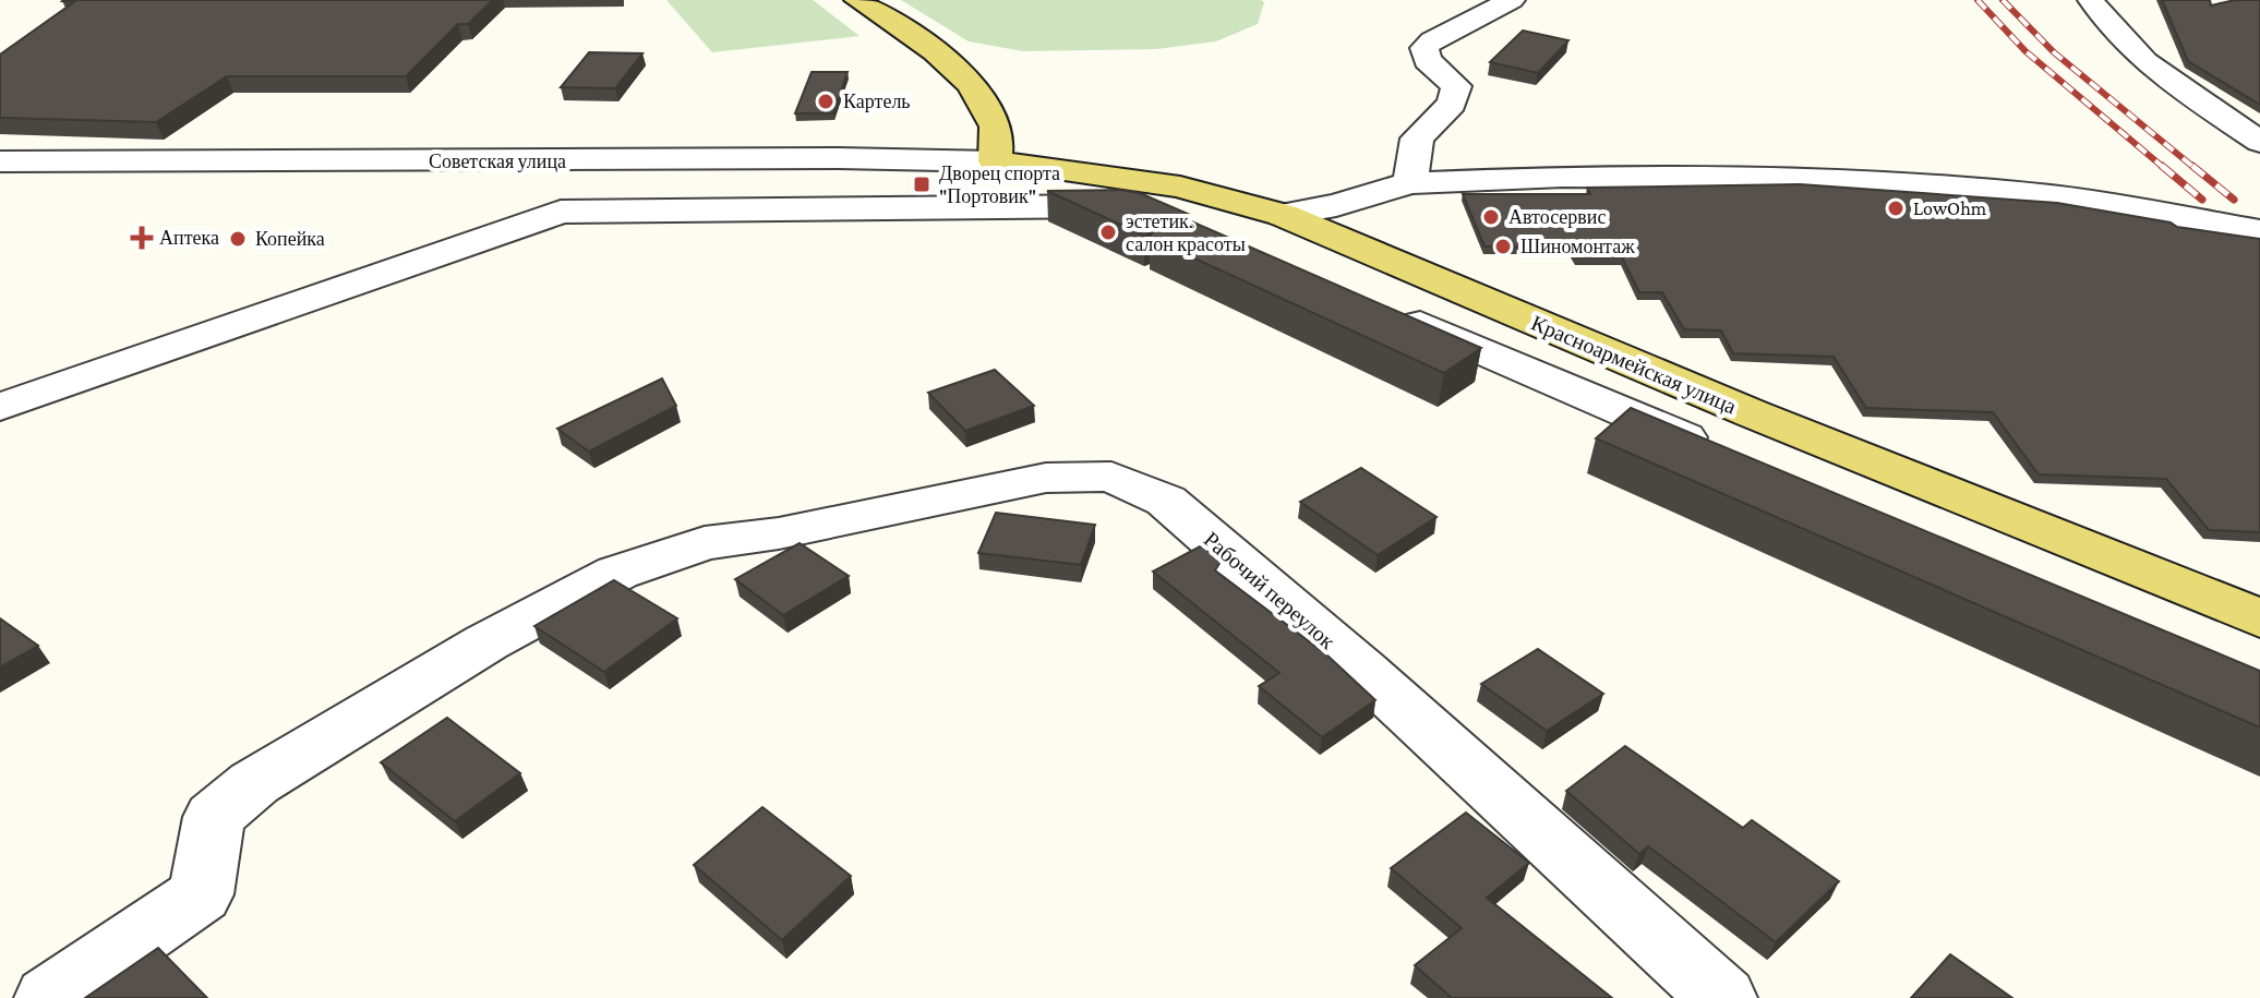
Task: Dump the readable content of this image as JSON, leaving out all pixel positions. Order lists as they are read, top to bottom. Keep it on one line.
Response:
{"streets":{"main road":["Красноармейская улица"],"street":["Советская улица","Рабочий переулок"]},"crossings":[["Советская улица","Красноармейская улица"]],"places":{"other":["Картель","LowOhm","Автосервис","эстетик. салон красоты","Копейка","Шиномонтаж"],"transit":["Дворец спорта \"Портовик\""],"health":["Аптека"]}}
